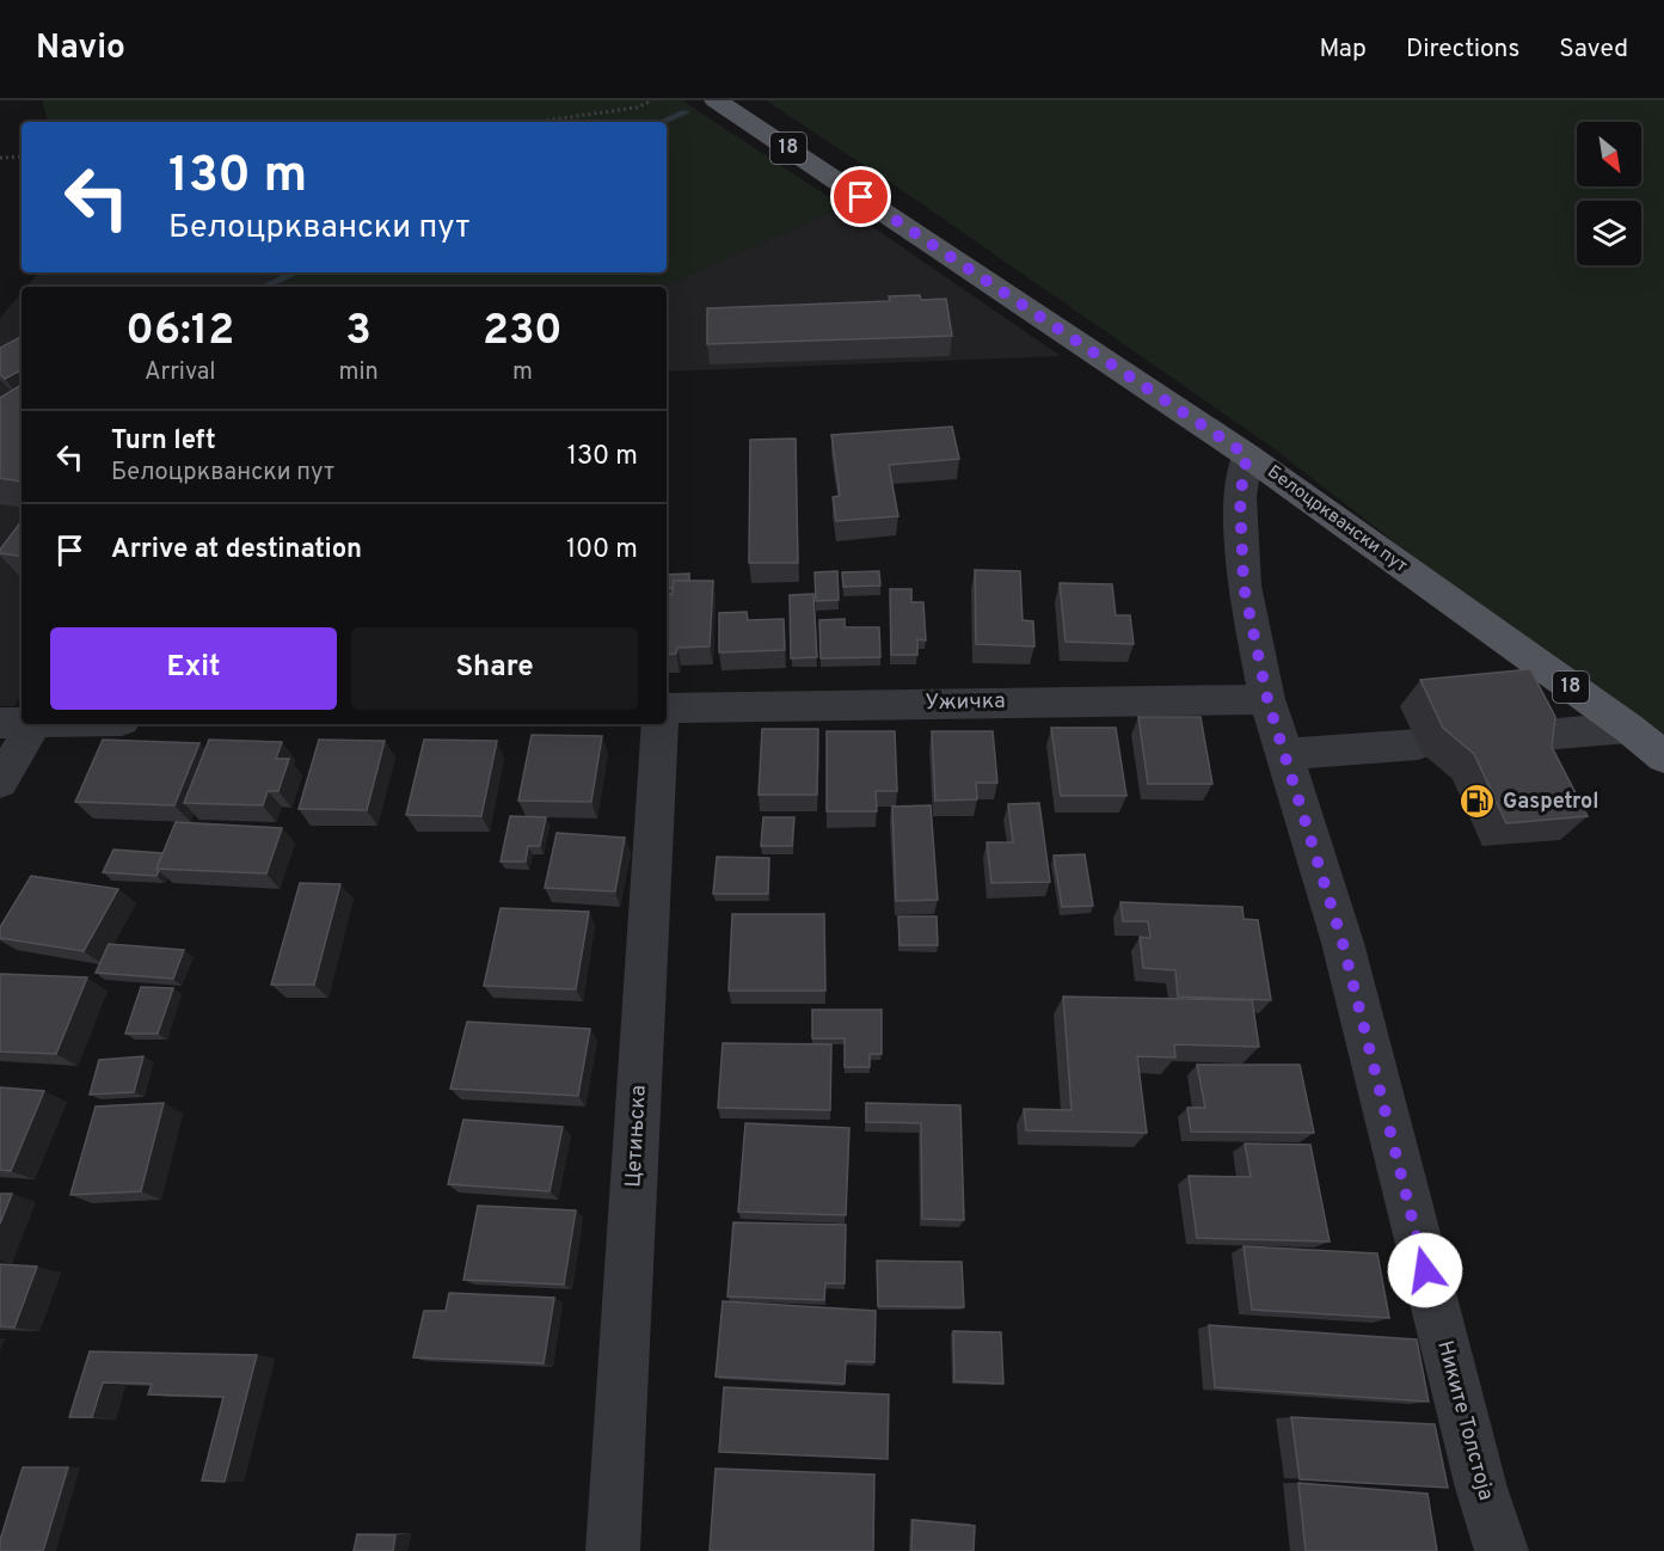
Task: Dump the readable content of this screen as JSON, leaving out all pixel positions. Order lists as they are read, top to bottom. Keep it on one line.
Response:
{"streets":{"main road":["18","Белоцрквански пут"],"street":["Ужичка","Цетињска","Никите Толстоја"]},"crossings":[["Белоцрквански пут","Никите Толстоја"],["Ужичка","Никите Толстоја"]],"places":{"fuel station":["Gaspetrol"]},"north":"bottom right","page":{"header":"Navio","nav":["Map","Directions","Saved"],"turn":["130 m","Белоцрквански пут"],"eta":["06:12","Arrival","3","min","230","m"],"list":[{"name":"Turn left","note":"Белоцрквански пут","value":"130 m"},{"name":"Arrive at destination","value":"100 m"}],"buttons":["Exit","Share"]}}
